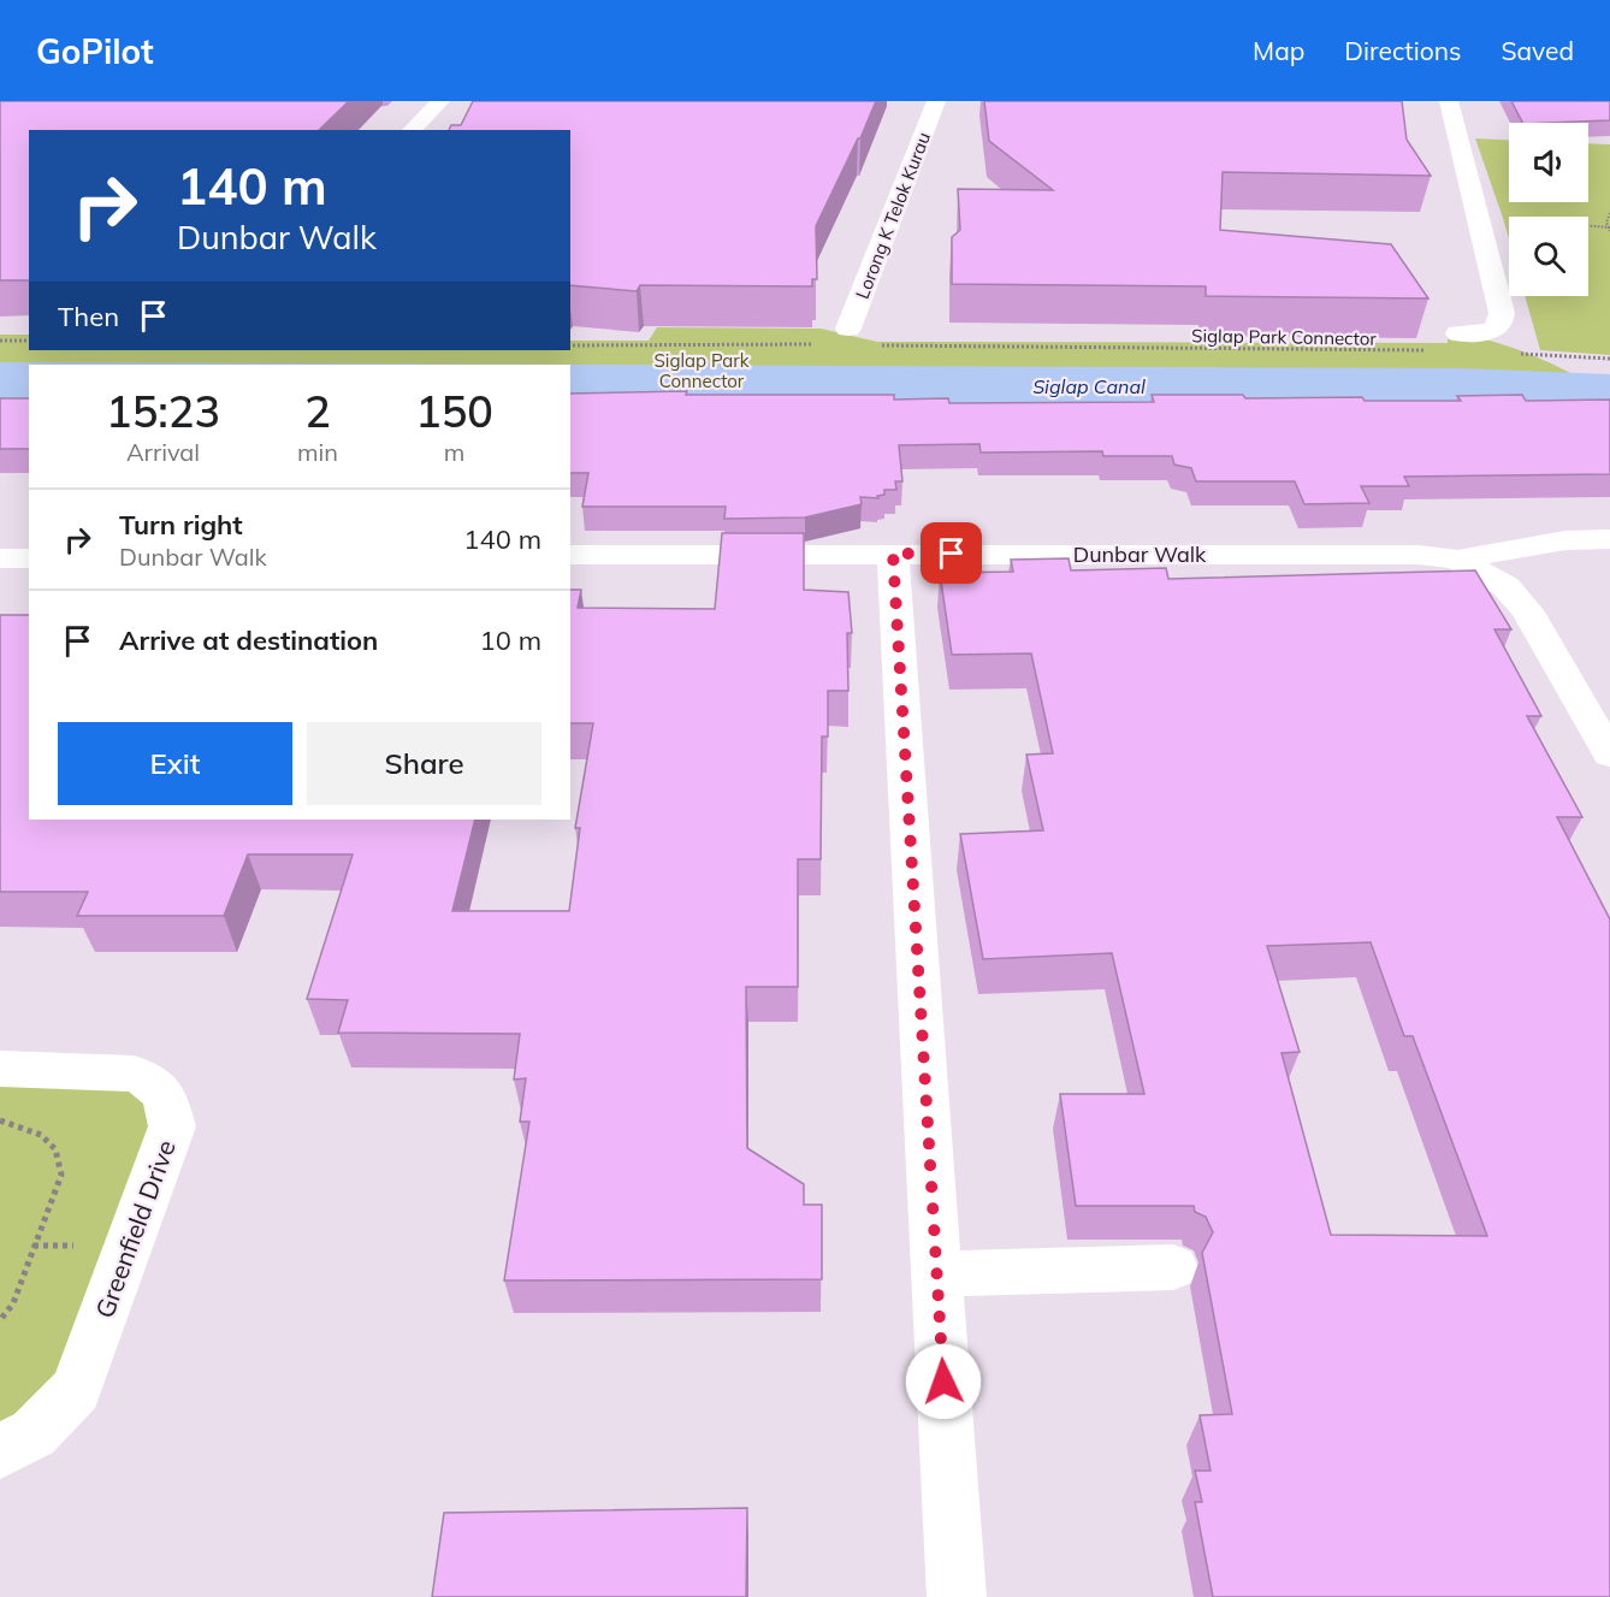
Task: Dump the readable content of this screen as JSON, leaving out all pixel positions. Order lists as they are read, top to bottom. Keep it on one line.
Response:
{"streets":{"street":["Lorong K Telok Kurau","Dunbar Walk","Greenfield Drive"],"path":["Siglap Park Connector"]},"water":["Siglap Canal"],"parks":["Siglap Park Connector"],"page":{"header":"GoPilot","nav":["Map","Directions","Saved"],"turn":["140 m","Dunbar Walk"],"then":"Then","eta":["15:23","Arrival","2","min","150","m"],"list":[{"name":"Turn right","note":"Dunbar Walk","value":"140 m"},{"name":"Arrive at destination","value":"10 m"}],"buttons":["Exit","Share"]}}
